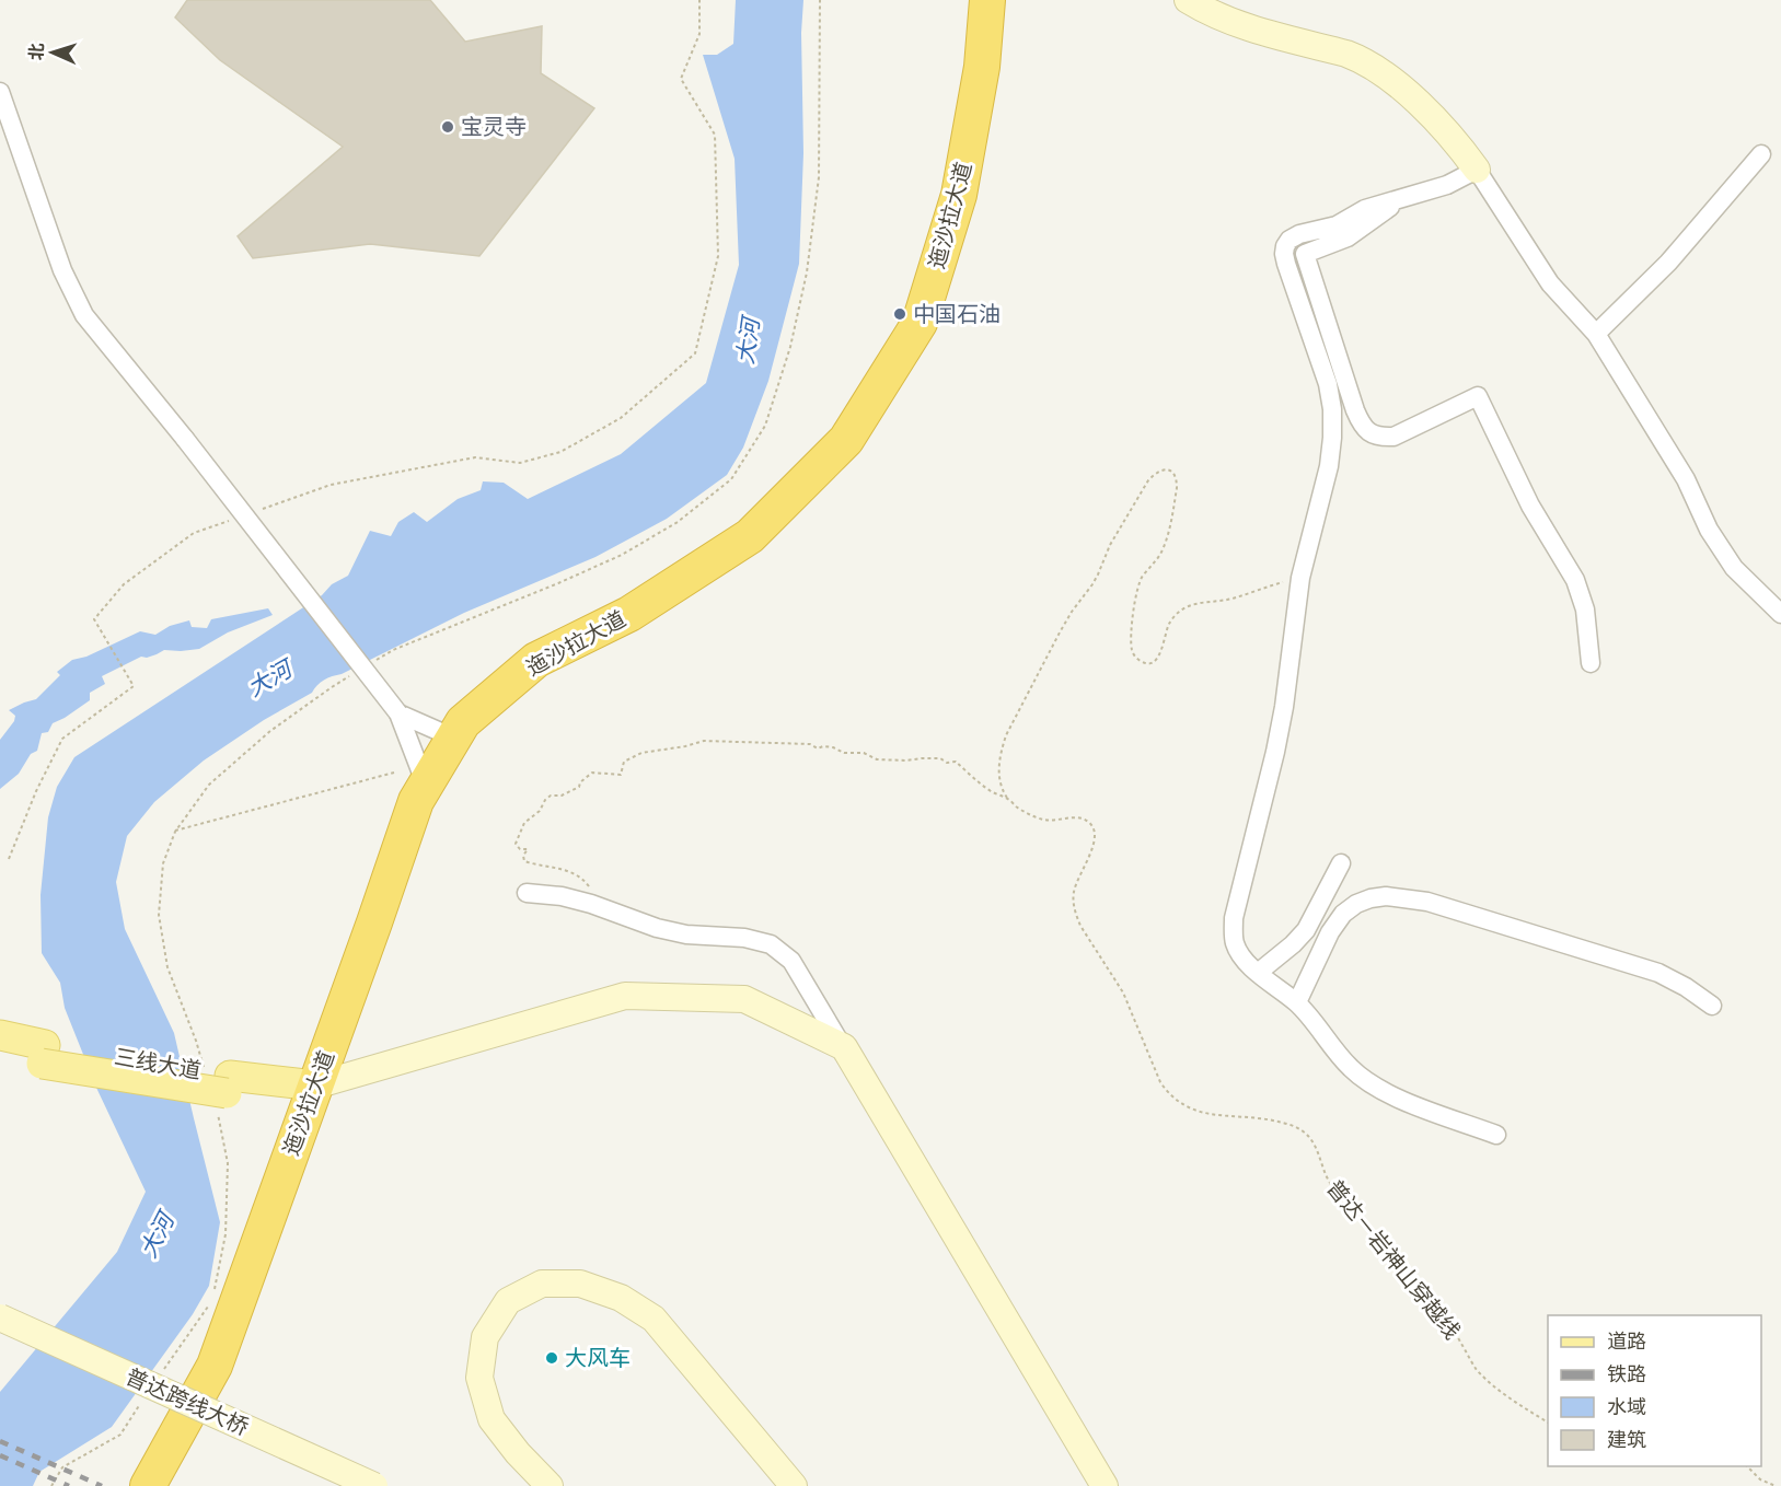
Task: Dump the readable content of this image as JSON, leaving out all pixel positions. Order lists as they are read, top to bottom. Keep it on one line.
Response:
{"streets":{"highway":["迤沙拉大道"],"main road":["三线大道"],"street":["普达跨线大桥"],"path":["普达－岩神山穿越线"]},"crossings":[["迤沙拉大道","三线大道"]],"water":["大河"],"places":["宝灵寺","中国石油","大风车"],"legend":["道路","铁路","水域","建筑"],"north":"left"}
